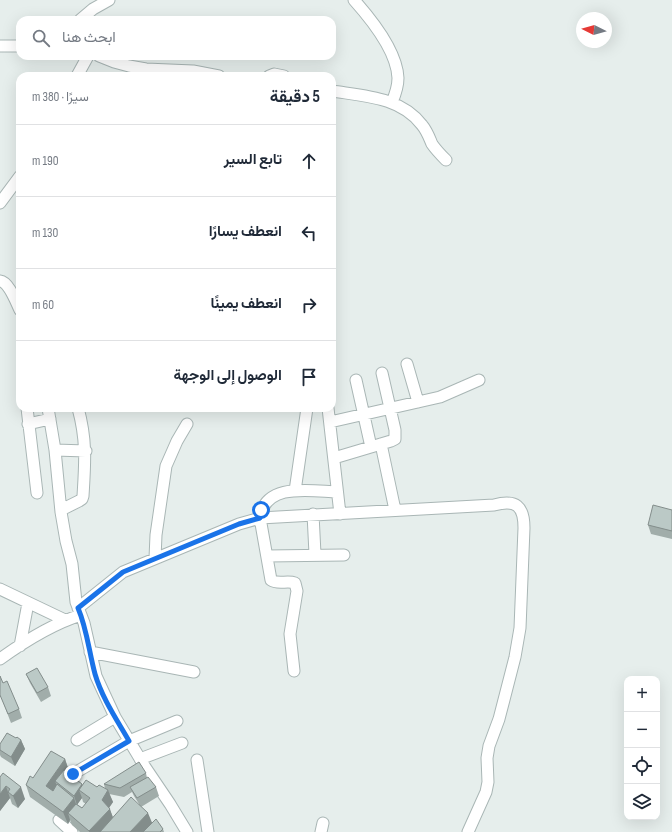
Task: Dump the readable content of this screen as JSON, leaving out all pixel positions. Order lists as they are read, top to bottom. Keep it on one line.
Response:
{"north":"left","page":{"search":"ابحث هنا","heading":["5 دقيقة","سيرًا · 380 m"],"list":[["تابع السير","190 m"],["انعطف يسارًا","130 m"],["انعطف يمينًا","60 m"],"الوصول إلى الوجهة"],"map_buttons":["+","−"]}}
